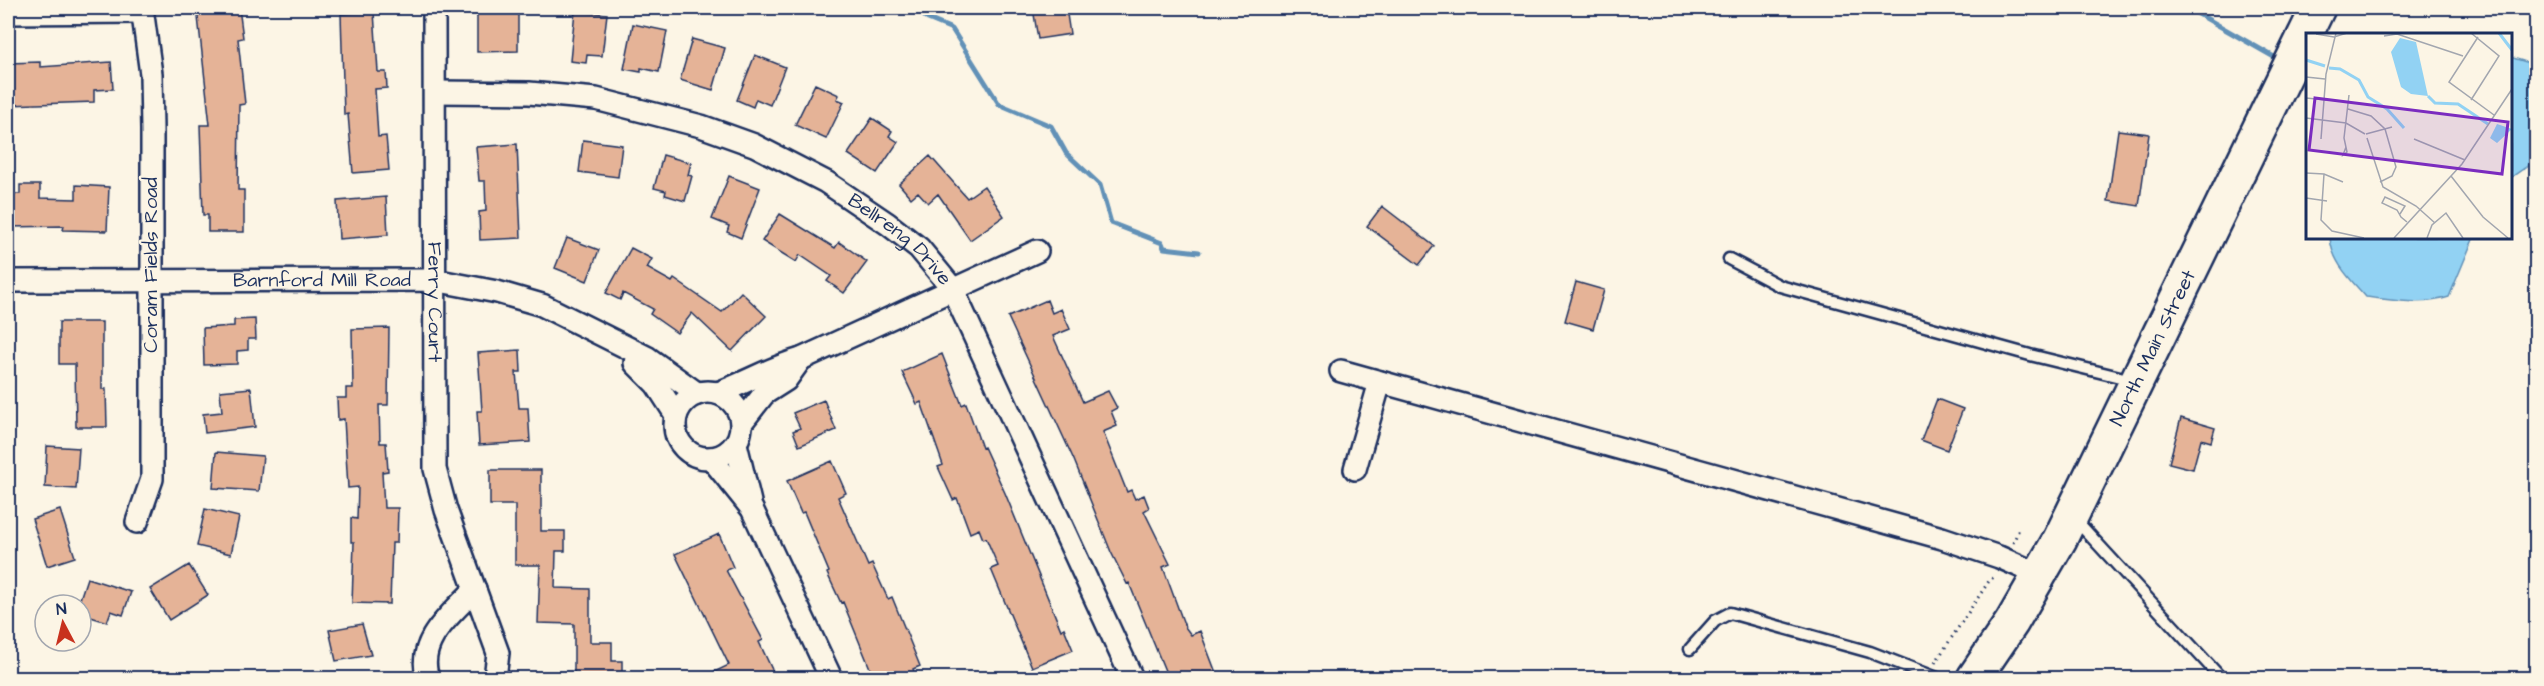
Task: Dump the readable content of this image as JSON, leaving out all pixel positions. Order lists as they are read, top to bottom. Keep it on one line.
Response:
{"streets":{"main road":["North Main Street"],"street":["Bellreng Drive","Coram Fields Road","Barnford Mill Road","Ferry Court"]},"crossings":[["Bellreng Drive","Ferry Court"],["Coram Fields Road","Barnford Mill Road"],["Barnford Mill Road","Ferry Court"]],"north":"top"}
